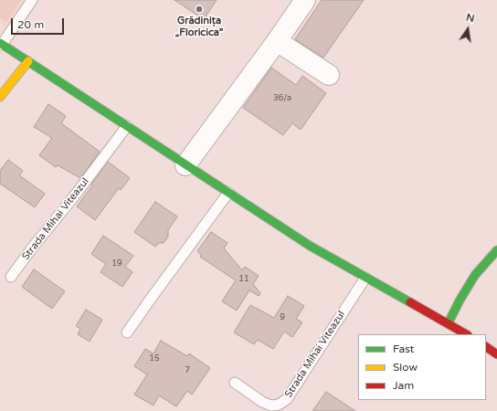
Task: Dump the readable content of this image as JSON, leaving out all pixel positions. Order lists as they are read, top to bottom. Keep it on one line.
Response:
{"streets":{"lane":["Strada Mihai Viteazul"]},"places":["Grădinița „Floricica”"],"house_numbers":["36/a","19","11","9","15","7"],"legend":["Fast","Slow","Jam"],"scale_bar":"20 m","north":"top"}
